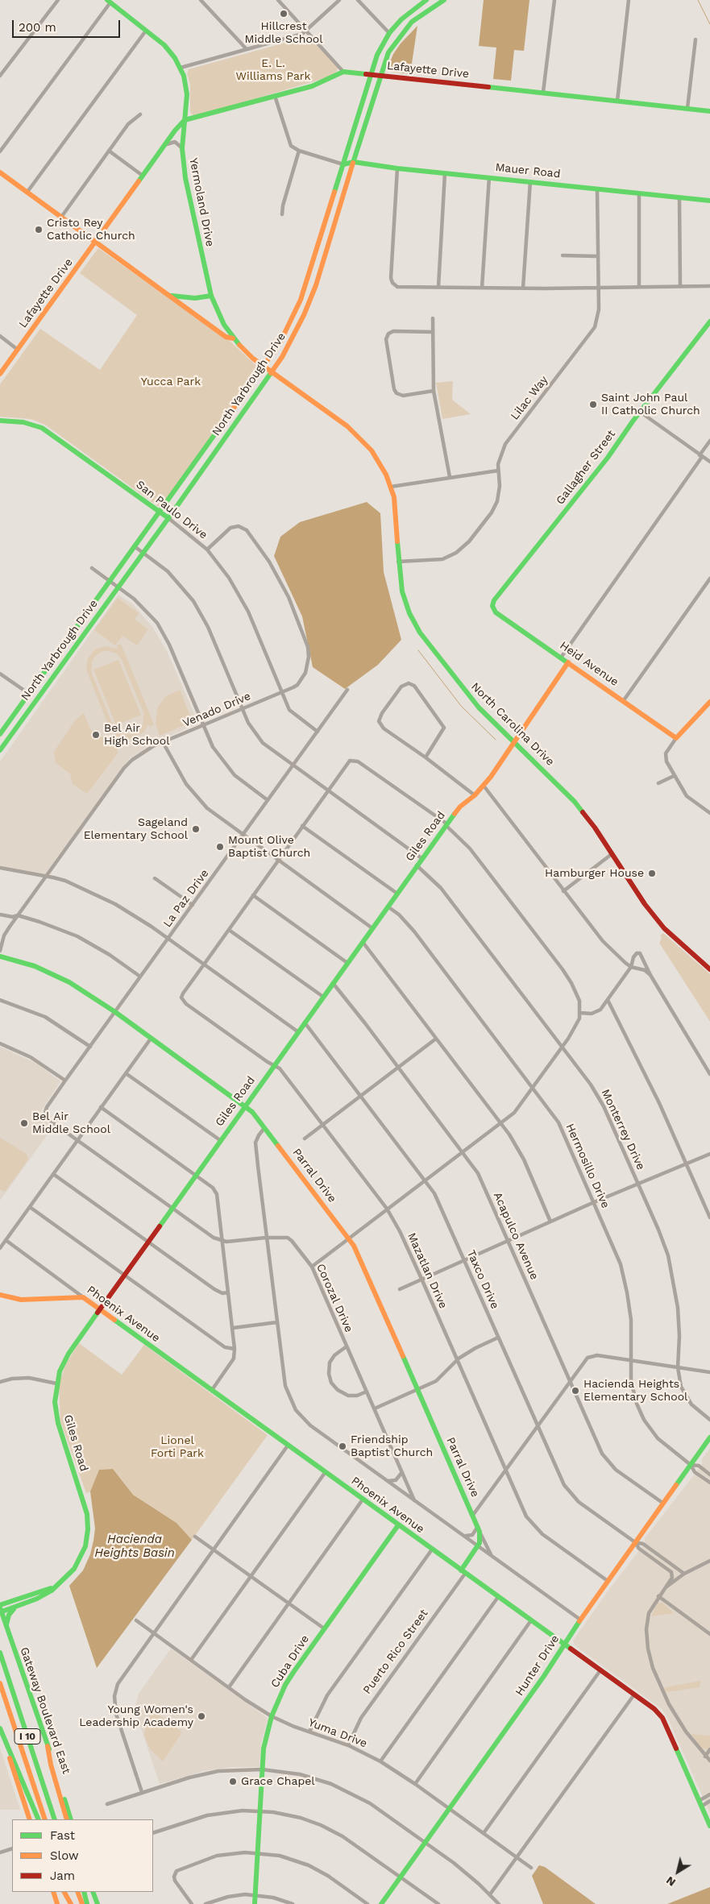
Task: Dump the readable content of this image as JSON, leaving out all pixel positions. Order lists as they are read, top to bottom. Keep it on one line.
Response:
{"streets":{"main road":["Lafayette Drive","Mauer Road","Yermoland Drive","North Yarbrough Drive","Gallagher Street","San Paulo Drive","Heid Avenue","North Carolina Drive","Giles Road","Parral Drive","Phoenix Avenue","Puerto Rico Street","Cuba Drive","Hunter Drive","Gateway Boulevard East","I 10"],"street":["Lilac Way","Venado Drive","La Paz Drive","Monterrey Drive","Hermosillo Drive","Acapulco Avenue","Mazatlan Drive","Taxco Drive","Corozal Drive","Yuma Drive"]},"crossings":[["Lafayette Drive","Yermoland Drive"],["Lafayette Drive","North Yarbrough Drive"],["Mauer Road","North Yarbrough Drive"],["Mauer Road","Lilac Way"],["Yermoland Drive","North Carolina Drive"],["North Yarbrough Drive","San Paulo Drive"],["North Yarbrough Drive","North Carolina Drive"],["Lilac Way","North Carolina Drive"],["Gallagher Street","Heid Avenue"],["San Paulo Drive","Venado Drive"],["San Paulo Drive","La Paz Drive"],["Heid Avenue","Giles Road"],["North Carolina Drive","Giles Road"],["Giles Road","Monterrey Drive"],["Giles Road","Hermosillo Drive"],["Giles Road","Parral Drive"],["Giles Road","Acapulco Avenue"],["Giles Road","Mazatlan Drive"],["Giles Road","Taxco Drive"],["Giles Road","Phoenix Avenue"],["Giles Road","Gateway Boulevard East"],["La Paz Drive","Parral Drive"],["Hermosillo Drive","Hunter Drive"],["Parral Drive","Puerto Rico Street"],["Acapulco Avenue","Hunter Drive"],["Mazatlan Drive","Hunter Drive"],["Taxco Drive","Hunter Drive"],["Phoenix Avenue","Puerto Rico Street"],["Phoenix Avenue","Cuba Drive"],["Phoenix Avenue","Hunter Drive"],["Puerto Rico Street","Yuma Drive"],["Cuba Drive","Yuma Drive"],["Hunter Drive","Yuma Drive"]],"water":["Hacienda Heights Basin"],"parks":["E. L. Williams Park","Yucca Park","Lionel Forti Park"],"places":["Hillcrest Middle School","Cristo Rey Catholic Church","Saint John Paul II Catholic Church","Bel Air High School","Sageland Elementary School","Mount Olive Baptist Church","Hamburger House","Bel Air Middle School","Hacienda Heights Elementary School","Friendship Baptist Church","Young Women's Leadership Academy","Grace Chapel"],"legend":["Fast","Slow","Jam"],"scale_bar":"200 m","north":"bottom left"}
